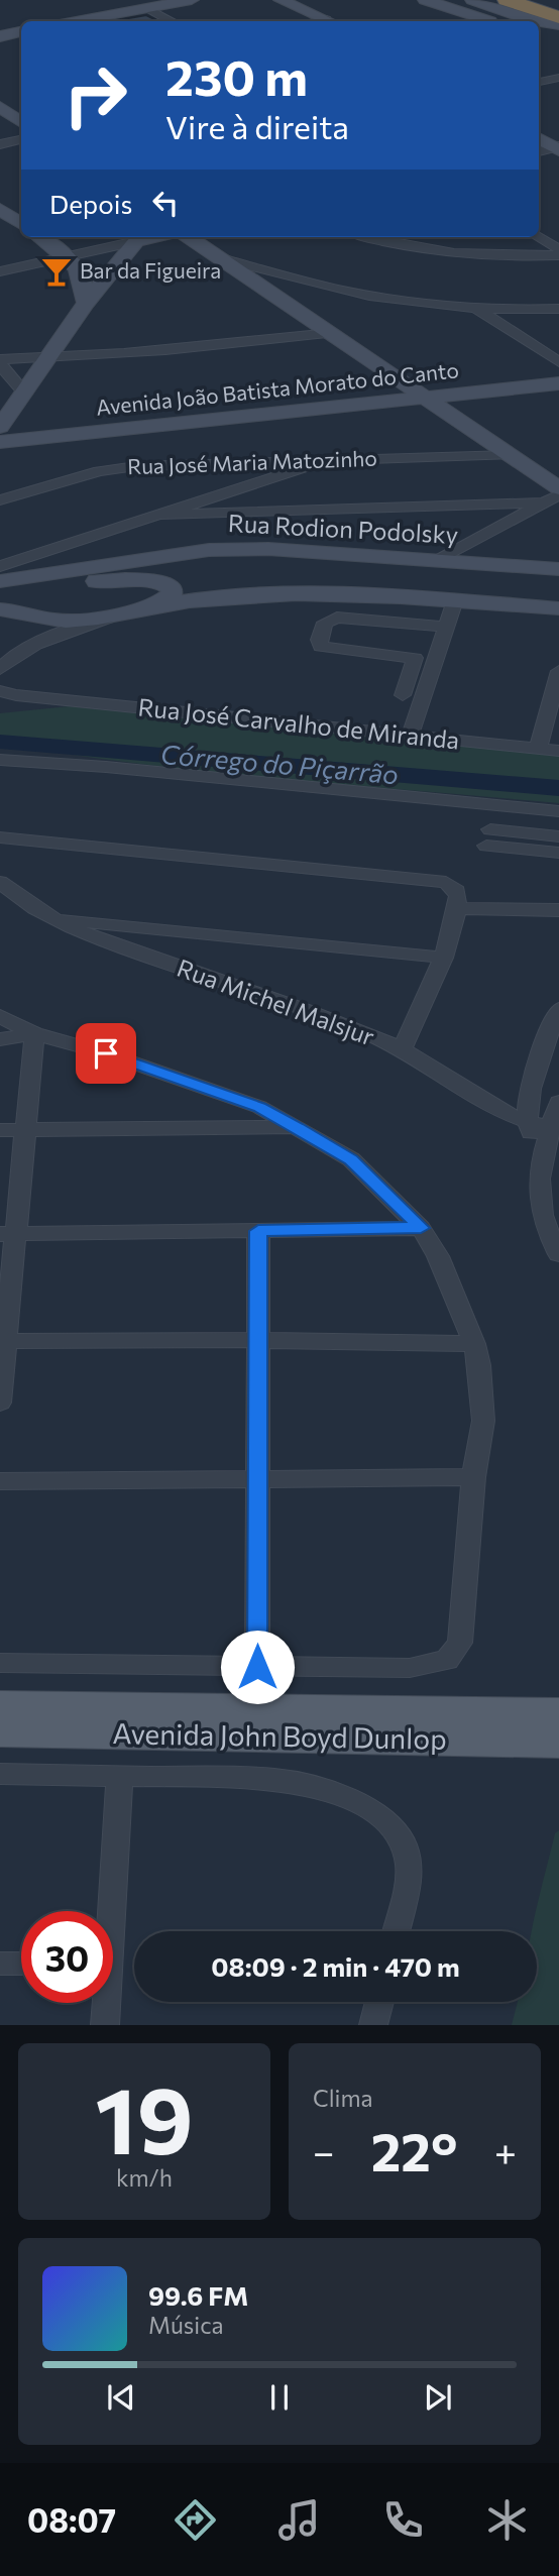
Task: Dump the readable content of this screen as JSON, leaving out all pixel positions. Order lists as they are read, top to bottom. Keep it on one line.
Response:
{"streets":{"main road":["Avenida John Boyd Dunlop"],"street":["Avenida João Batista Morato do Canto","Rua José Maria Matozinho","Rua Rodion Podolsky","Rua José Carvalho de Miranda","Rua Michel Malsjur"]},"water":["Córrego do Piçarrão"],"places":{"bar":["Bar da Figueira"]},"page":{"turn":["230 m","Vire à direita"],"then":"Depois","limit":"30","trip":"08:09 · 2 min · 470 m","tile":[["19","km/h"],"Clima"],"heat":["−","22°","+"],"song":["99.6 FM","Música"],"tabs":"08:07"}}
